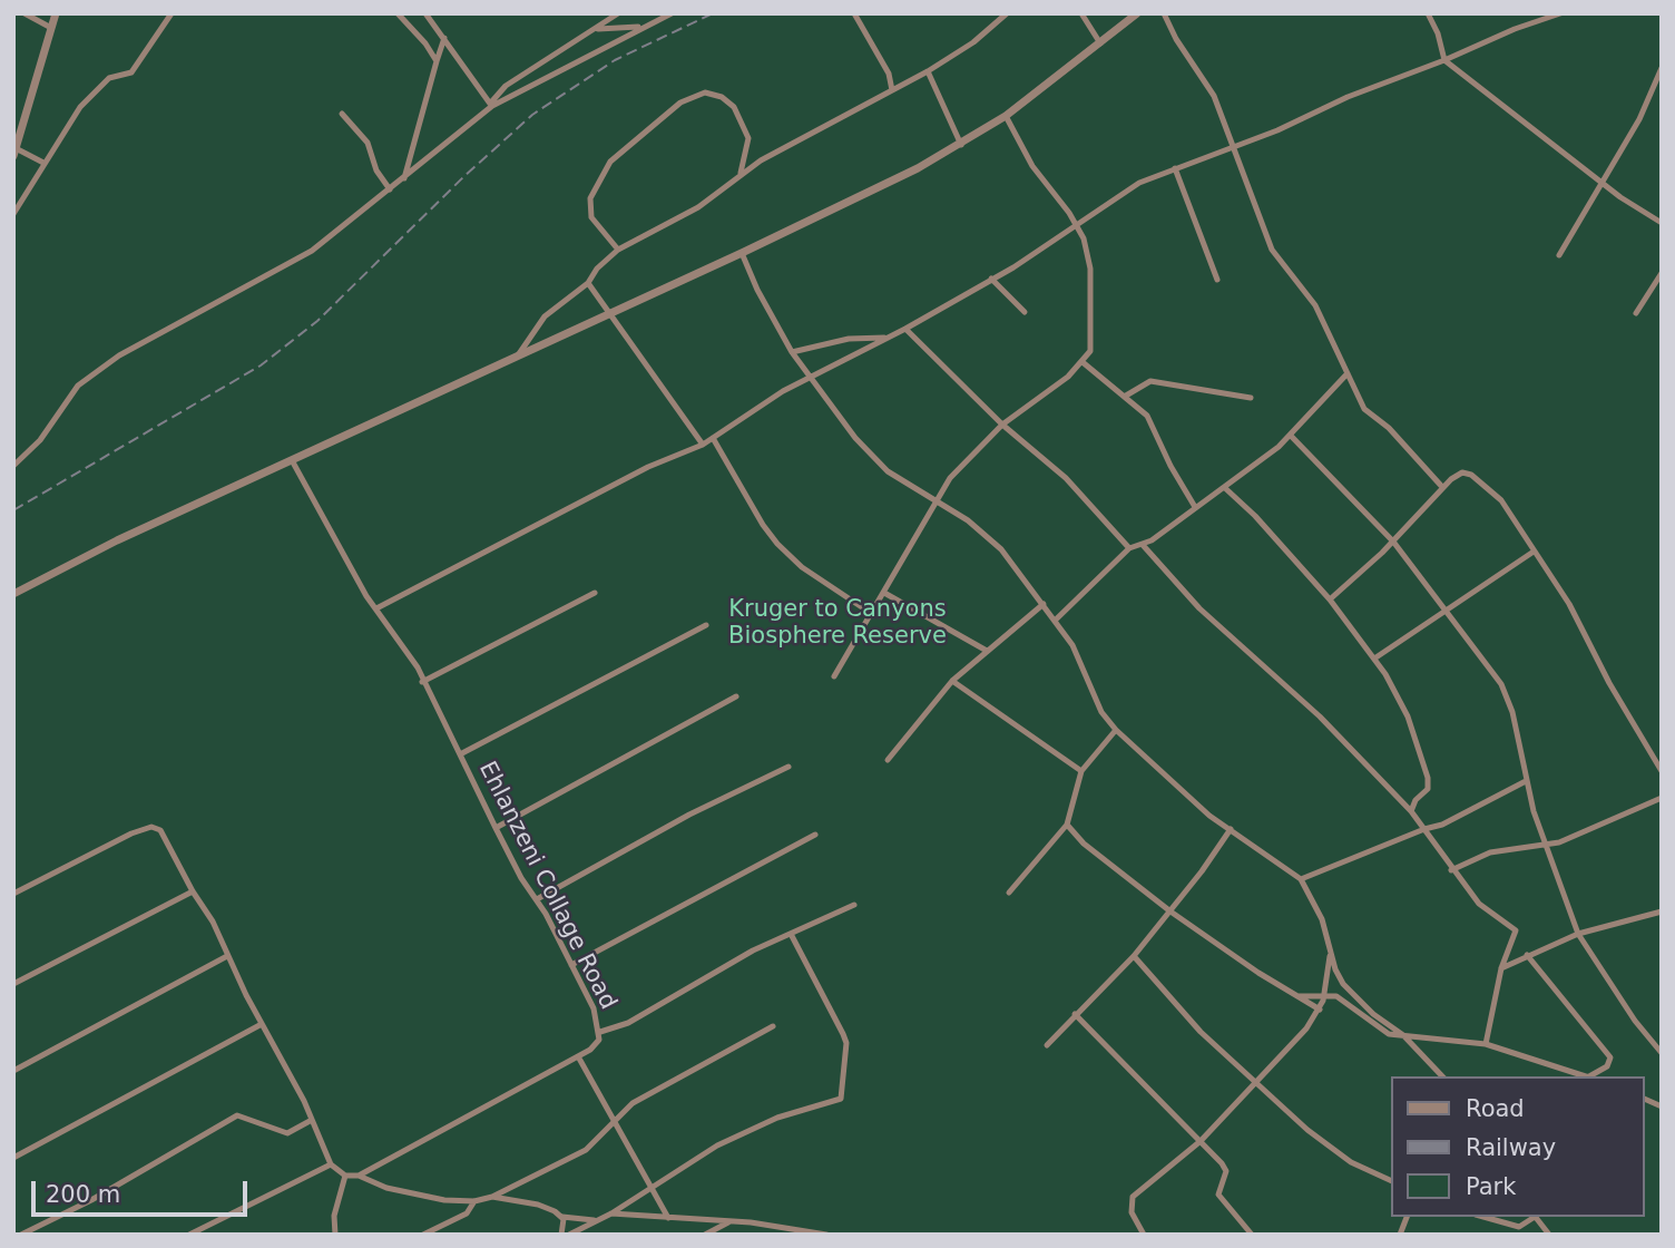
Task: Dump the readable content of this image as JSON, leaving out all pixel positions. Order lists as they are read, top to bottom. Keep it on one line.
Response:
{"streets":{"street":["Ehlanzeni Collage Road"]},"parks":["Kruger to Canyons Biosphere Reserve"],"legend":["Road","Railway","Park"],"scale_bar":"200 m"}
